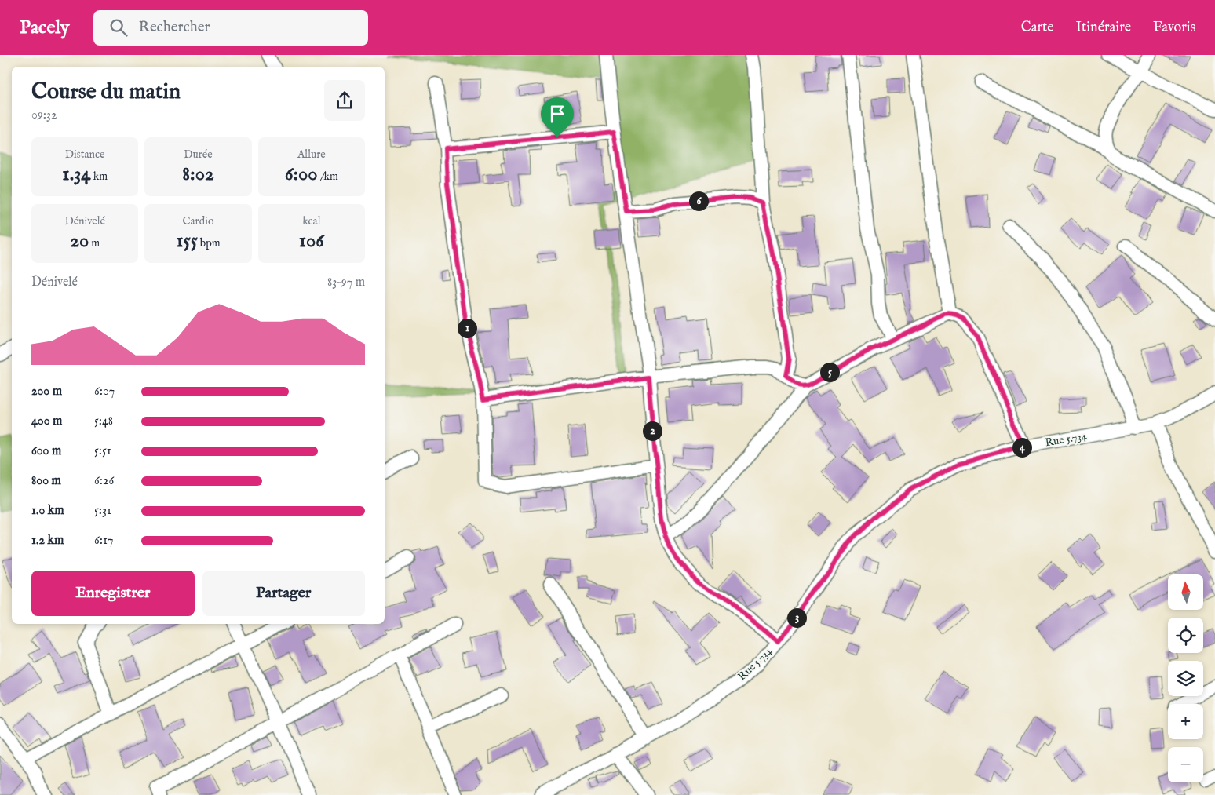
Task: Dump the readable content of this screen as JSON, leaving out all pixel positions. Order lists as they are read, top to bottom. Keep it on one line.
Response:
{"streets":{"street":["Rue 5.734"]},"north":"top","page":{"header":"Pacely","search":"Rechercher","nav":["Carte","Itinéraire","Favoris"],"heading":["Course du matin","09:32"],"stats":[["Distance","1.34 km"],["Durée","8:02"],["Allure","6:00 /km"],["Dénivelé","20 m"],["Cardio","155 bpm"],["kcal","106"]],"pins":["6","1","5","2","4","3"],"chart":["Dénivelé","83–97 m"],"list":[{"name":"200 m","note":"6:07"},{"name":"400 m","note":"5:48"},{"name":"600 m","note":"5:51"},{"name":"800 m","note":"6:26"},{"name":"1.0 km","note":"5:31"},{"name":"1.2 km","note":"6:17"}],"buttons":["Enregistrer","Partager"],"map_buttons":["+","−"]}}
